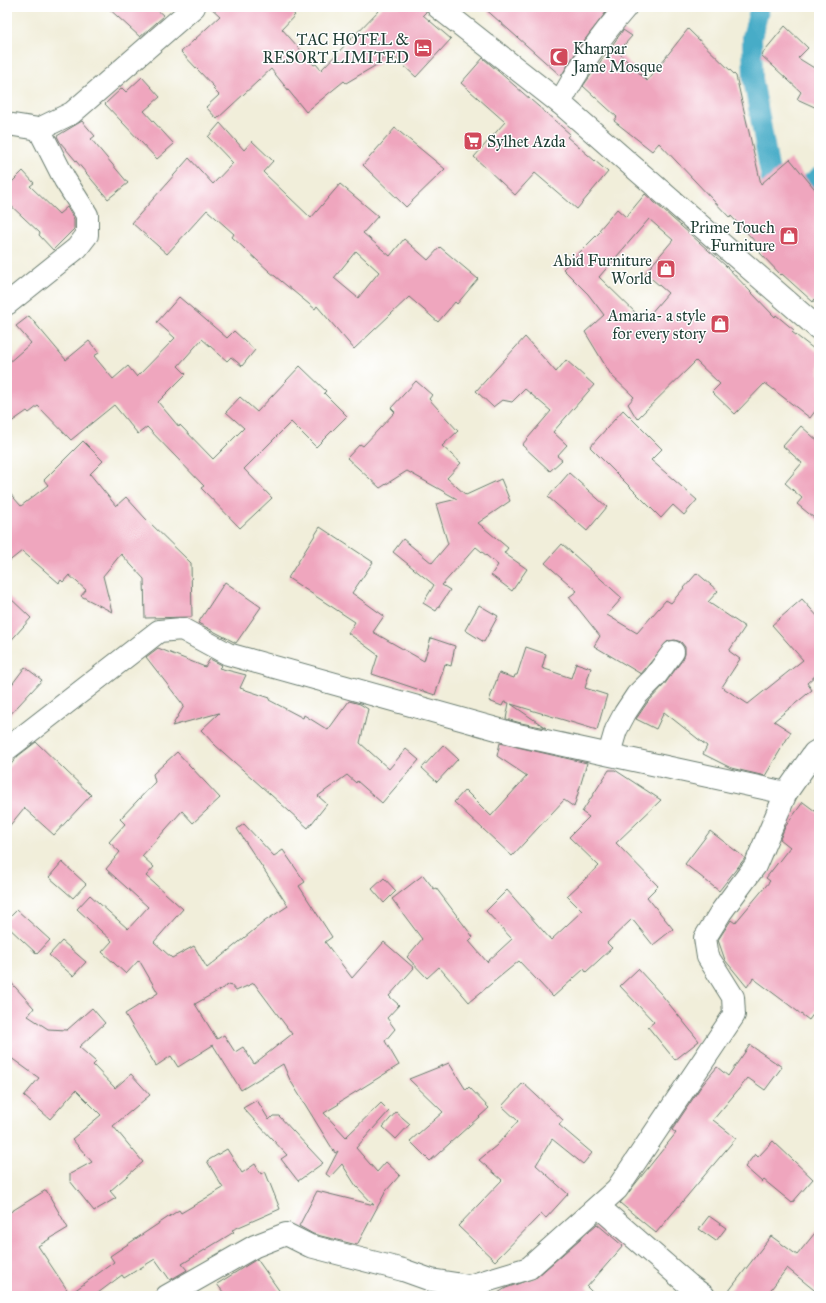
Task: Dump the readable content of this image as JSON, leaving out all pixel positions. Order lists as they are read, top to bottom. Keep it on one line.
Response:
{"places":{"hotel":["TAC HOTEL & RESORT LIMITED"],"mosque":["Kharpar Jame Mosque"],"supermarket":["Sylhet Azda"],"shop":["Prime Touch Furniture","Abid Furniture World","Amaria- a style for every story"]}}
